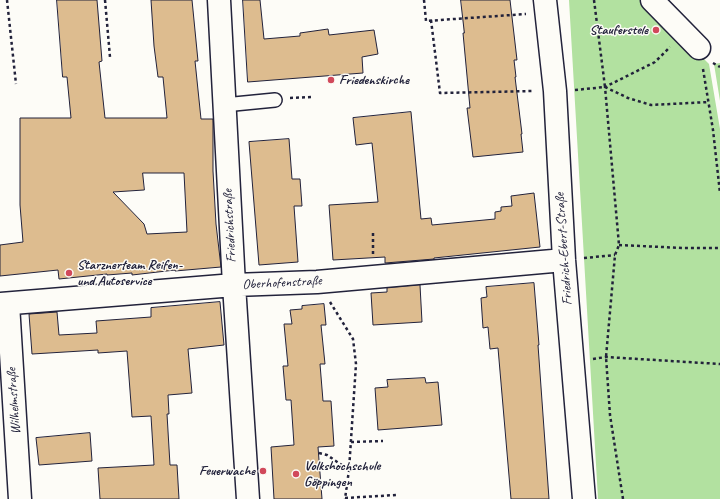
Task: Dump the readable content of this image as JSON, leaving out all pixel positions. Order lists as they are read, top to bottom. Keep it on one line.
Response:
{"streets":{"street":["Friedrichstraße","Friedrich-Ebert-Straße","Oberhofenstraße","Wilhelmstraße"]},"crossings":[["Friedrichstraße","Oberhofenstraße"],["Friedrich-Ebert-Straße","Oberhofenstraße"],["Oberhofenstraße","Wilhelmstraße"]],"places":["Stauferstele","Friedenskirche","Starznerteam Reifen- und Autoservice","Feuerwache","Volkshochschule Göppingen"]}
